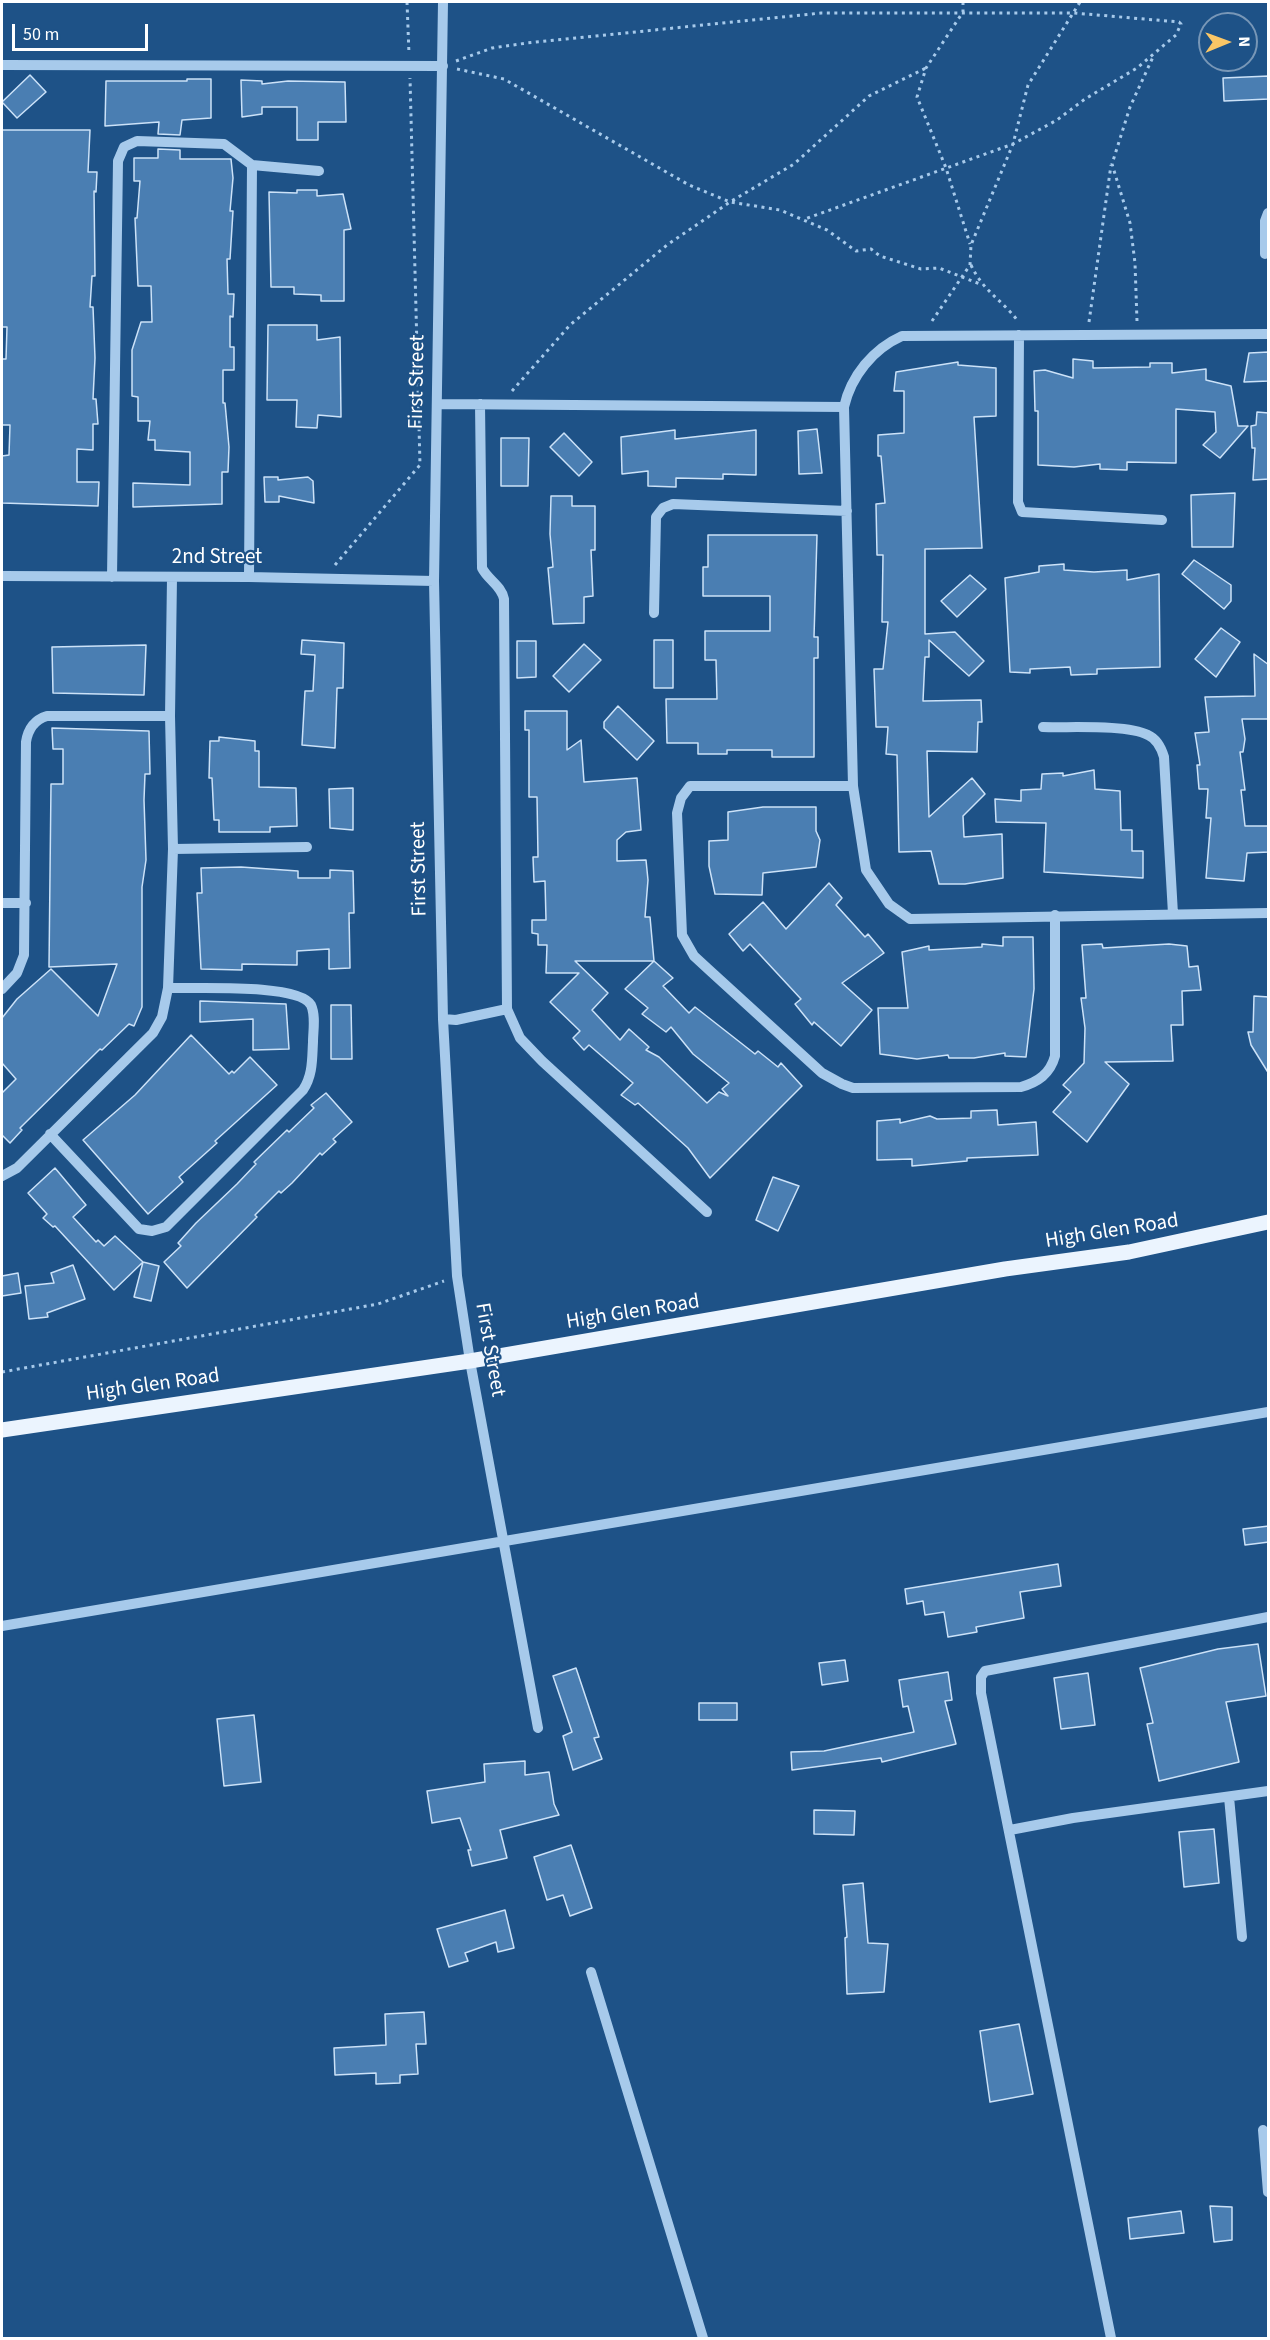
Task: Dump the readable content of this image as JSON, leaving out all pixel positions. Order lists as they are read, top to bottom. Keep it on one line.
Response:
{"streets":{"main road":["High Glen Road"],"street":["First Street","2nd Street"]},"crossings":[["First Street","2nd Street"],["First Street","High Glen Road"]],"scale_bar":"50 m","north":"right"}
